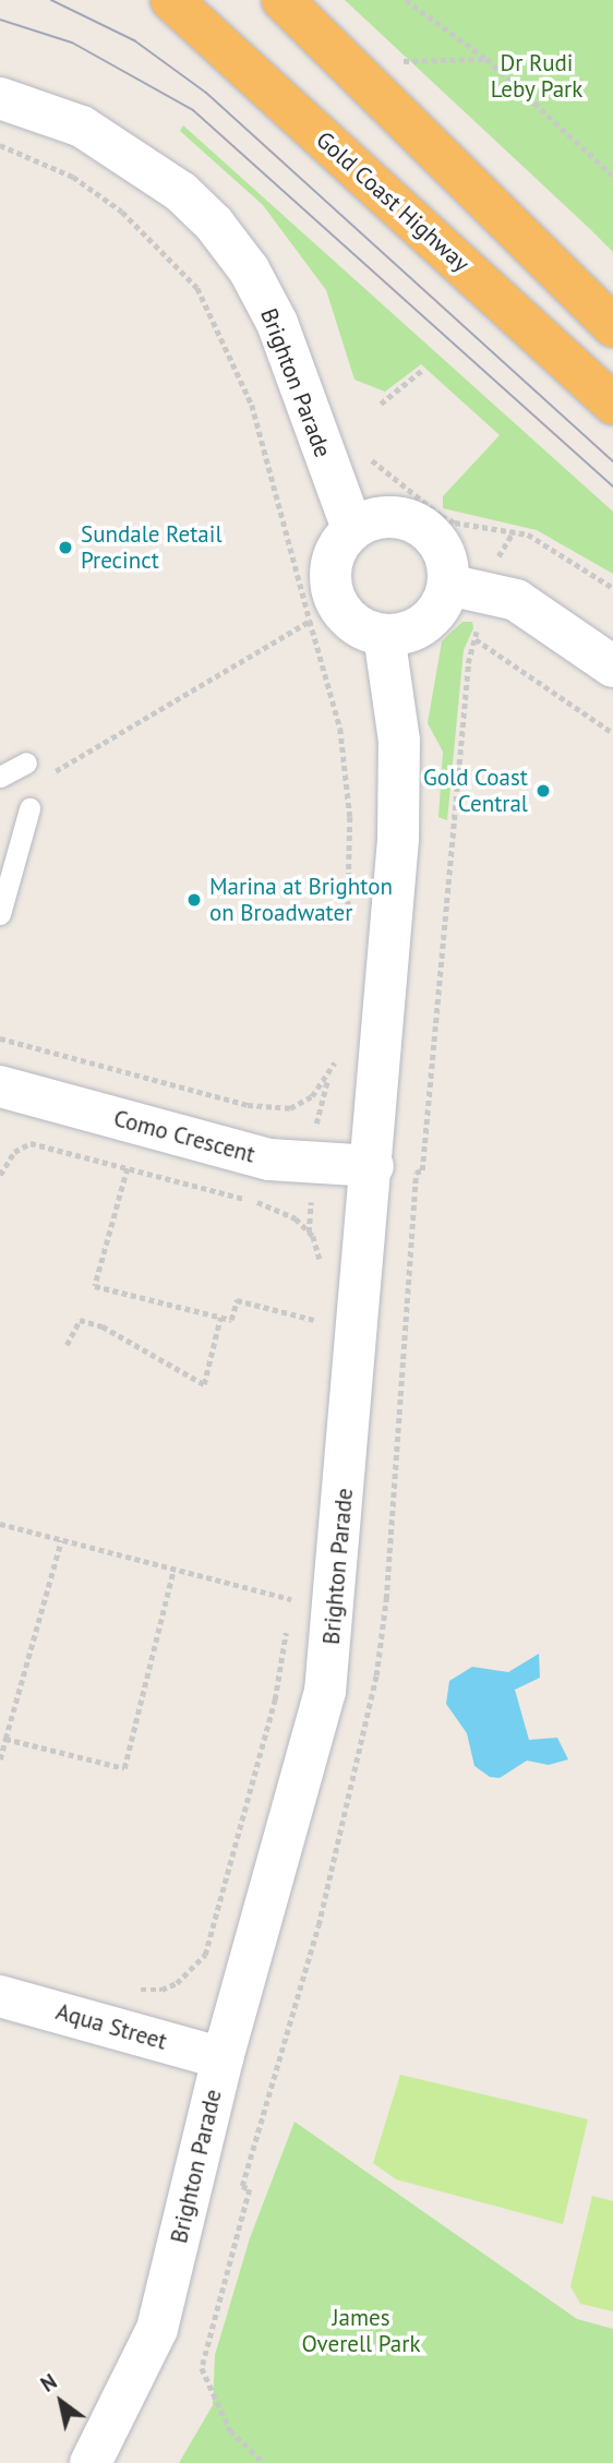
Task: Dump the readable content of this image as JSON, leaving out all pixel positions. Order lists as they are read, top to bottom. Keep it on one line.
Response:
{"streets":{"highway":["Gold Coast Highway"],"street":["Brighton Parade","Como Crescent","Aqua Street"]},"crossings":[["Brighton Parade","Como Crescent"],["Brighton Parade","Aqua Street"]],"parks":["Dr Rudi Leby Park","James Overell Park"],"places":["Sundale Retail Precinct","Gold Coast Central","Marina at Brighton on Broadwater"],"north":"top left"}
